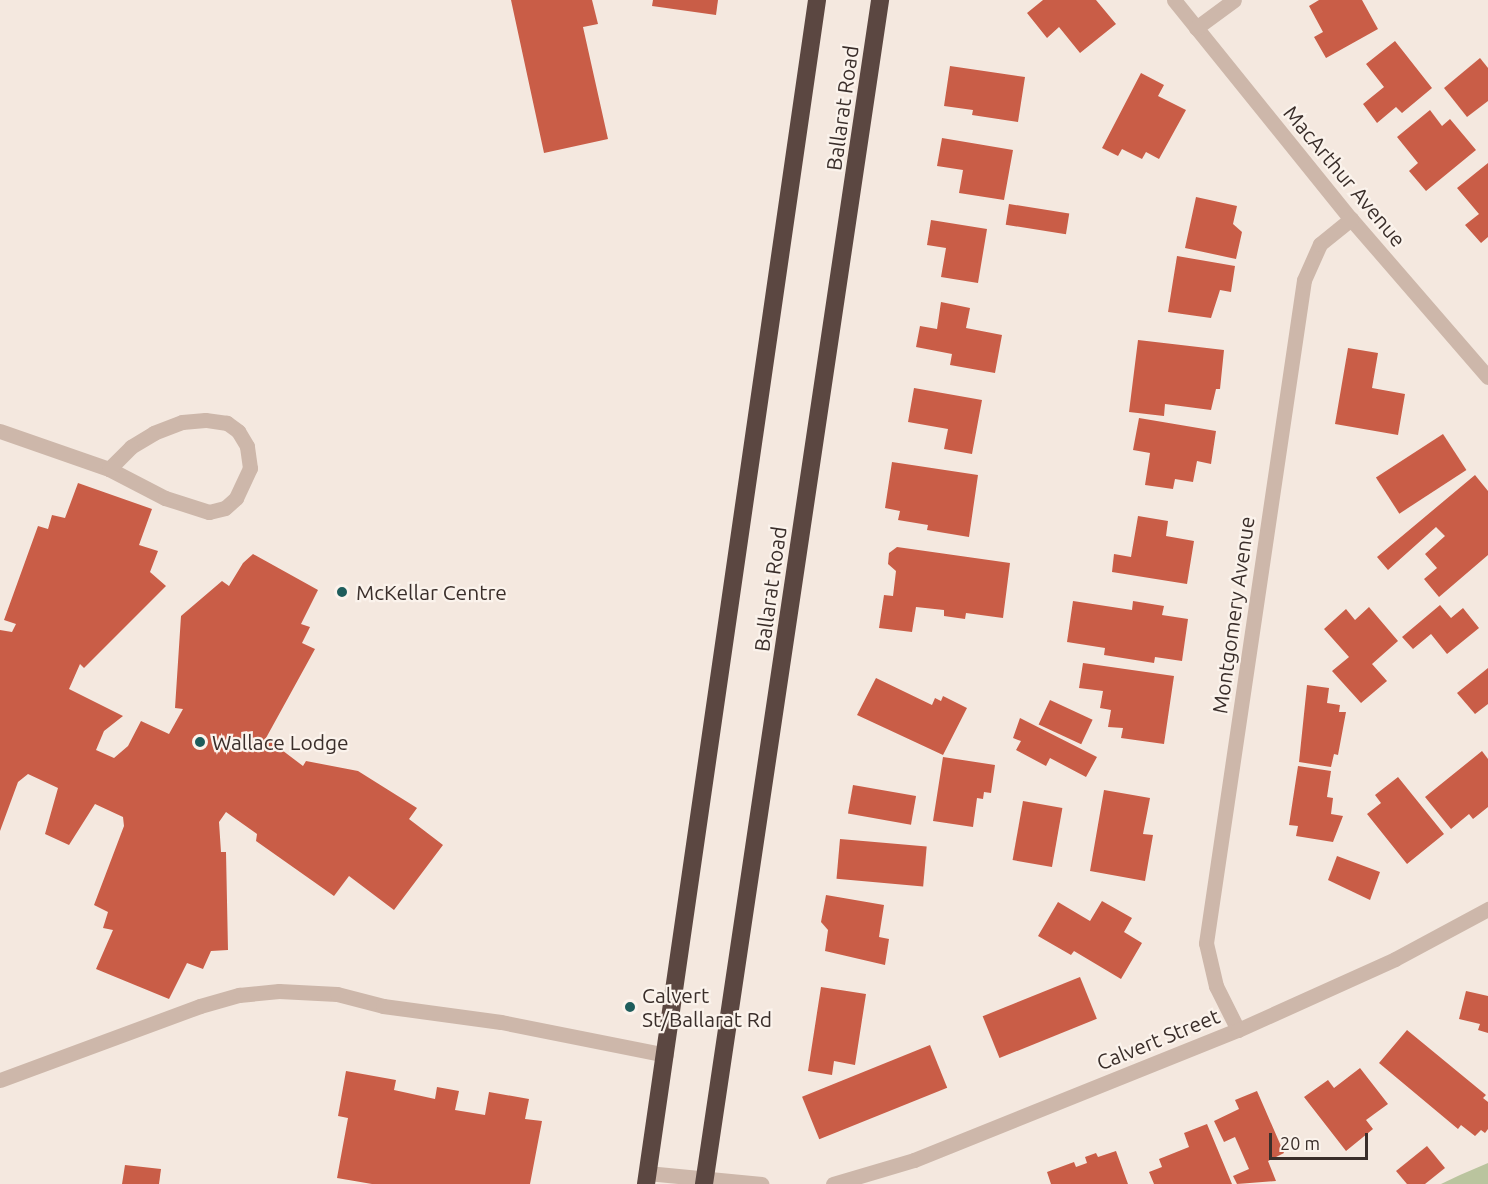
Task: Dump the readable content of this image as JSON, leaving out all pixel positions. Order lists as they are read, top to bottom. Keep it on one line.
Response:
{"streets":{"highway":["Ballarat Road"],"street":["MacArthur Avenue","Montgomery Avenue","Calvert Street"]},"crossings":[["MacArthur Avenue","Montgomery Avenue"],["Montgomery Avenue","Calvert Street"]],"places":["McKellar Centre","Wallace Lodge","Calvert St/Ballarat Rd"],"scale_bar":"20 m"}
